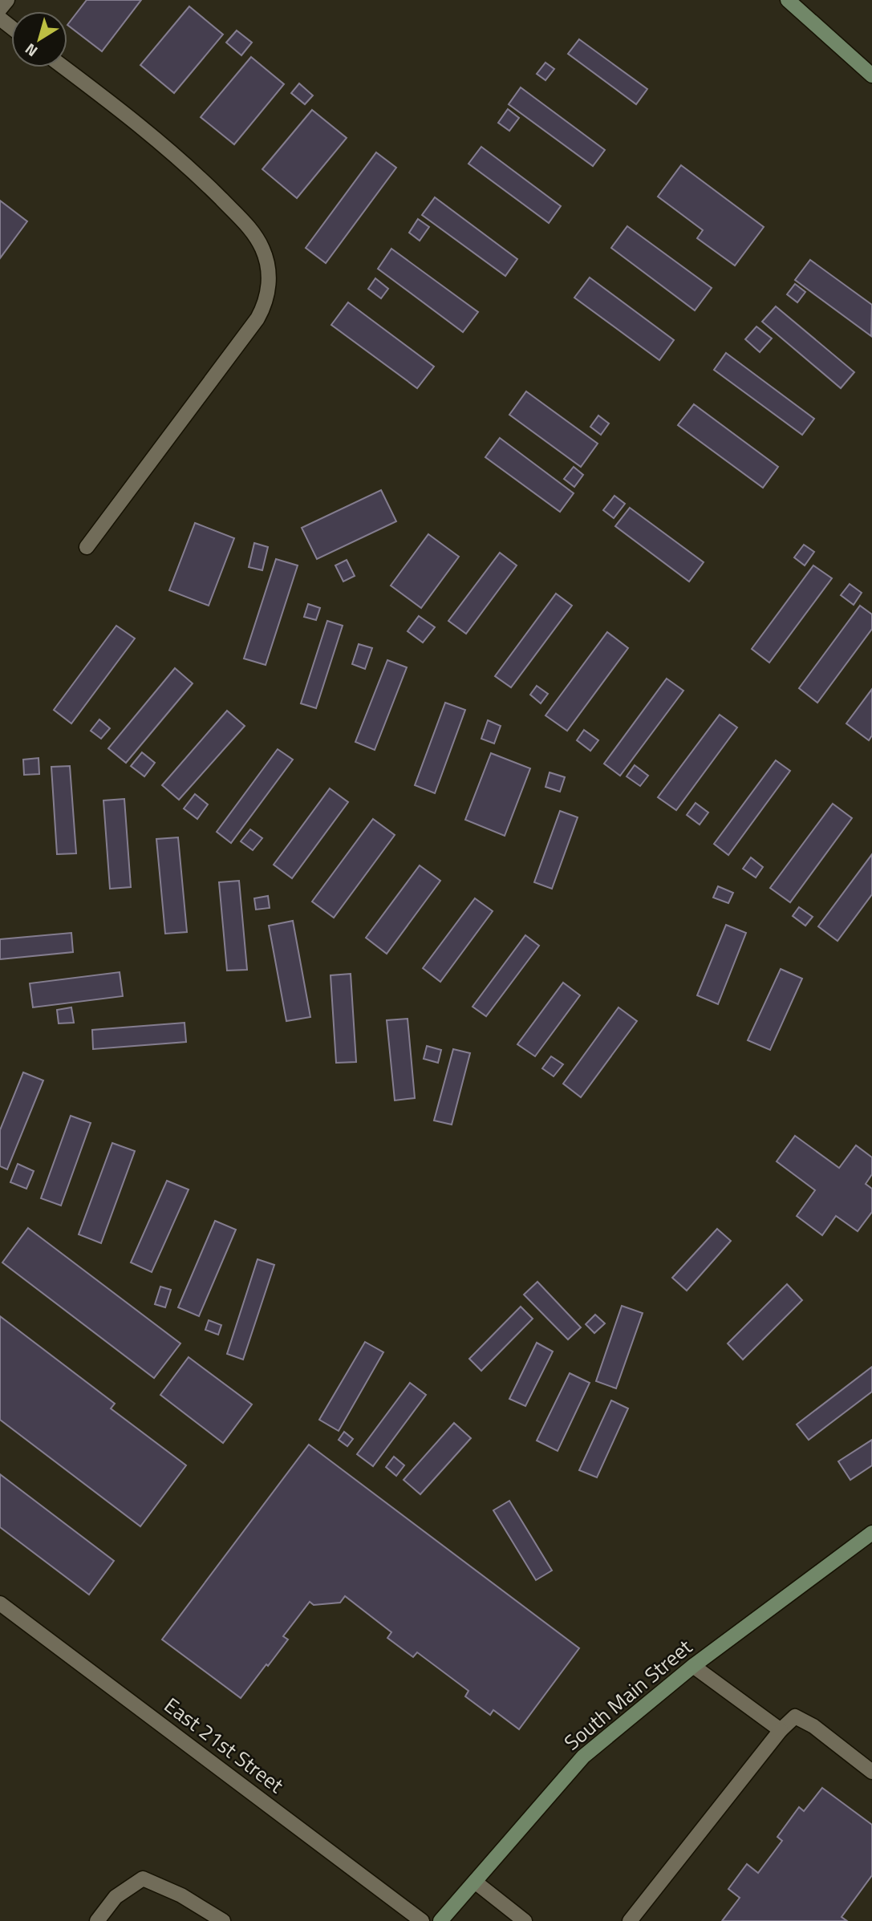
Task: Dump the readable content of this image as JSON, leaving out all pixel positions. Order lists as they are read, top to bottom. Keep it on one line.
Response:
{"streets":{"main road":["South Main Street"],"street":["East 21st Street"]},"north":"bottom left"}
